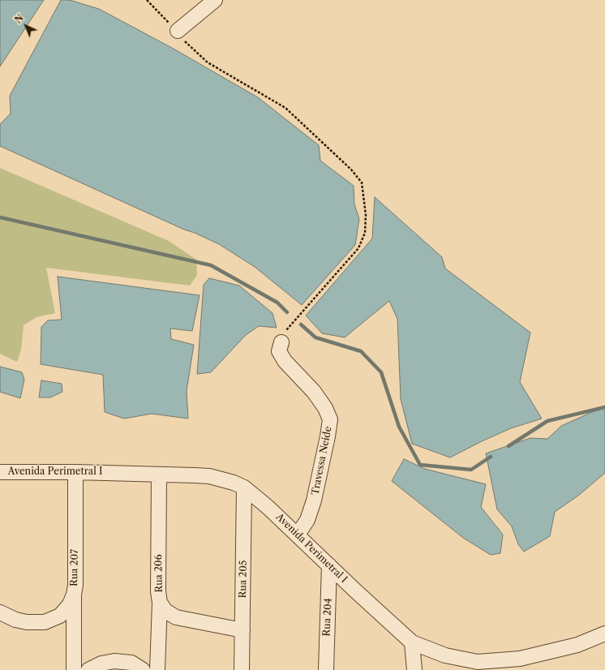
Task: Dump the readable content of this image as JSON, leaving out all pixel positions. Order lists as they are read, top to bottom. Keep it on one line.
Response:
{"streets":{"street":["Travessa Neide","Avenida Perimetral I","Rua 207","Rua 206","Rua 205","Rua 204"]},"crossings":[["Travessa Neide","Avenida Perimetral I"],["Avenida Perimetral I","Rua 207"],["Avenida Perimetral I","Rua 206"],["Avenida Perimetral I","Rua 205"],["Avenida Perimetral I","Rua 204"],["Rua 206","Rua 205"]],"north":"top left"}
